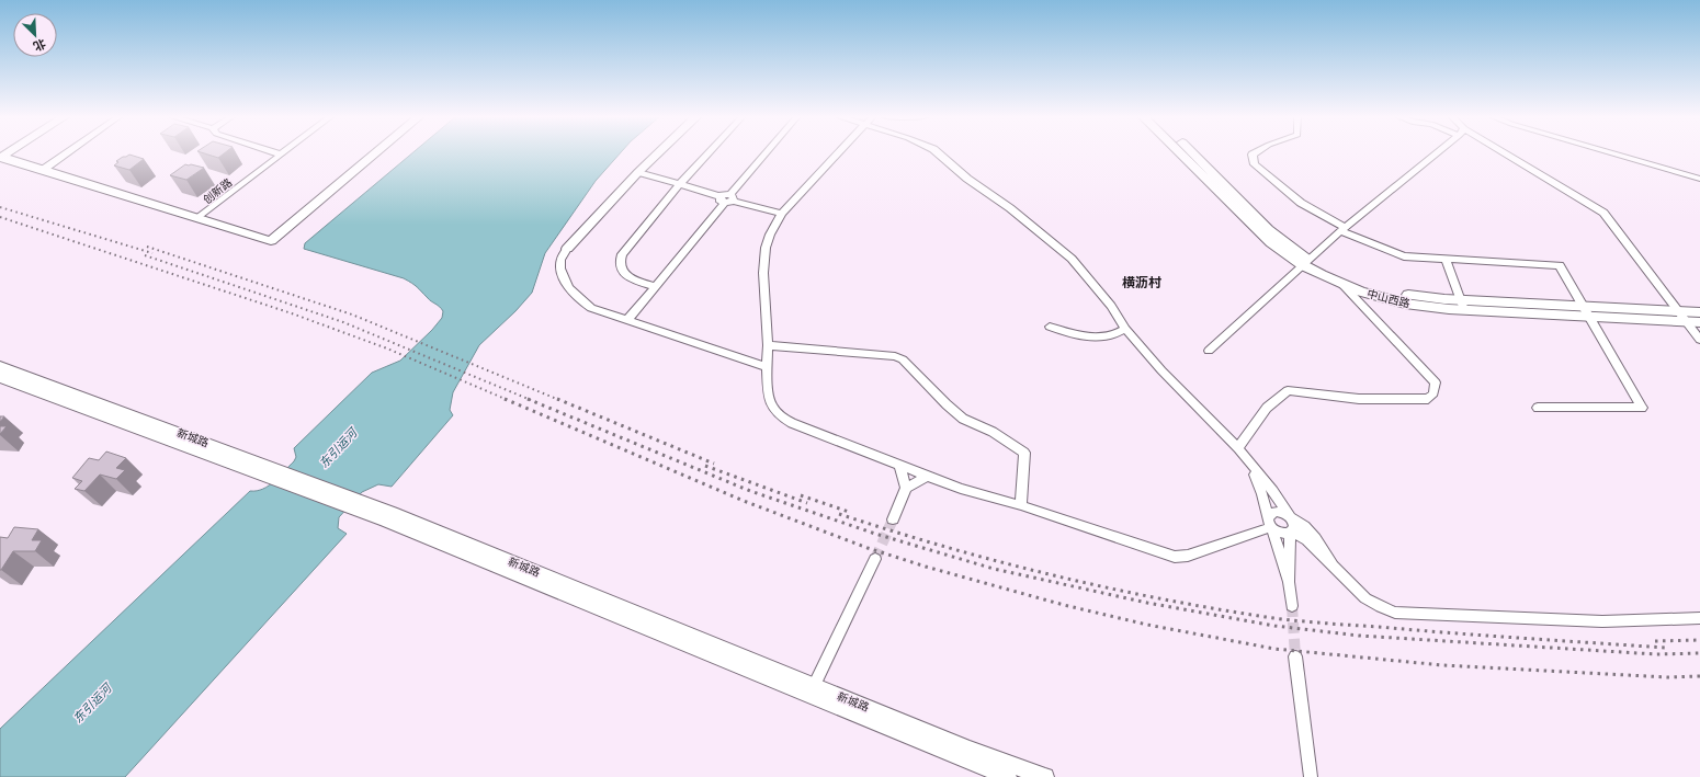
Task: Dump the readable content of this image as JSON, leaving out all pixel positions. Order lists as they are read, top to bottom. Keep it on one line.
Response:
{"streets":{"street":["创新路","中山西路","新城路"]},"districts":["横沥村"],"water":["东引运河"],"north":"bottom right"}
